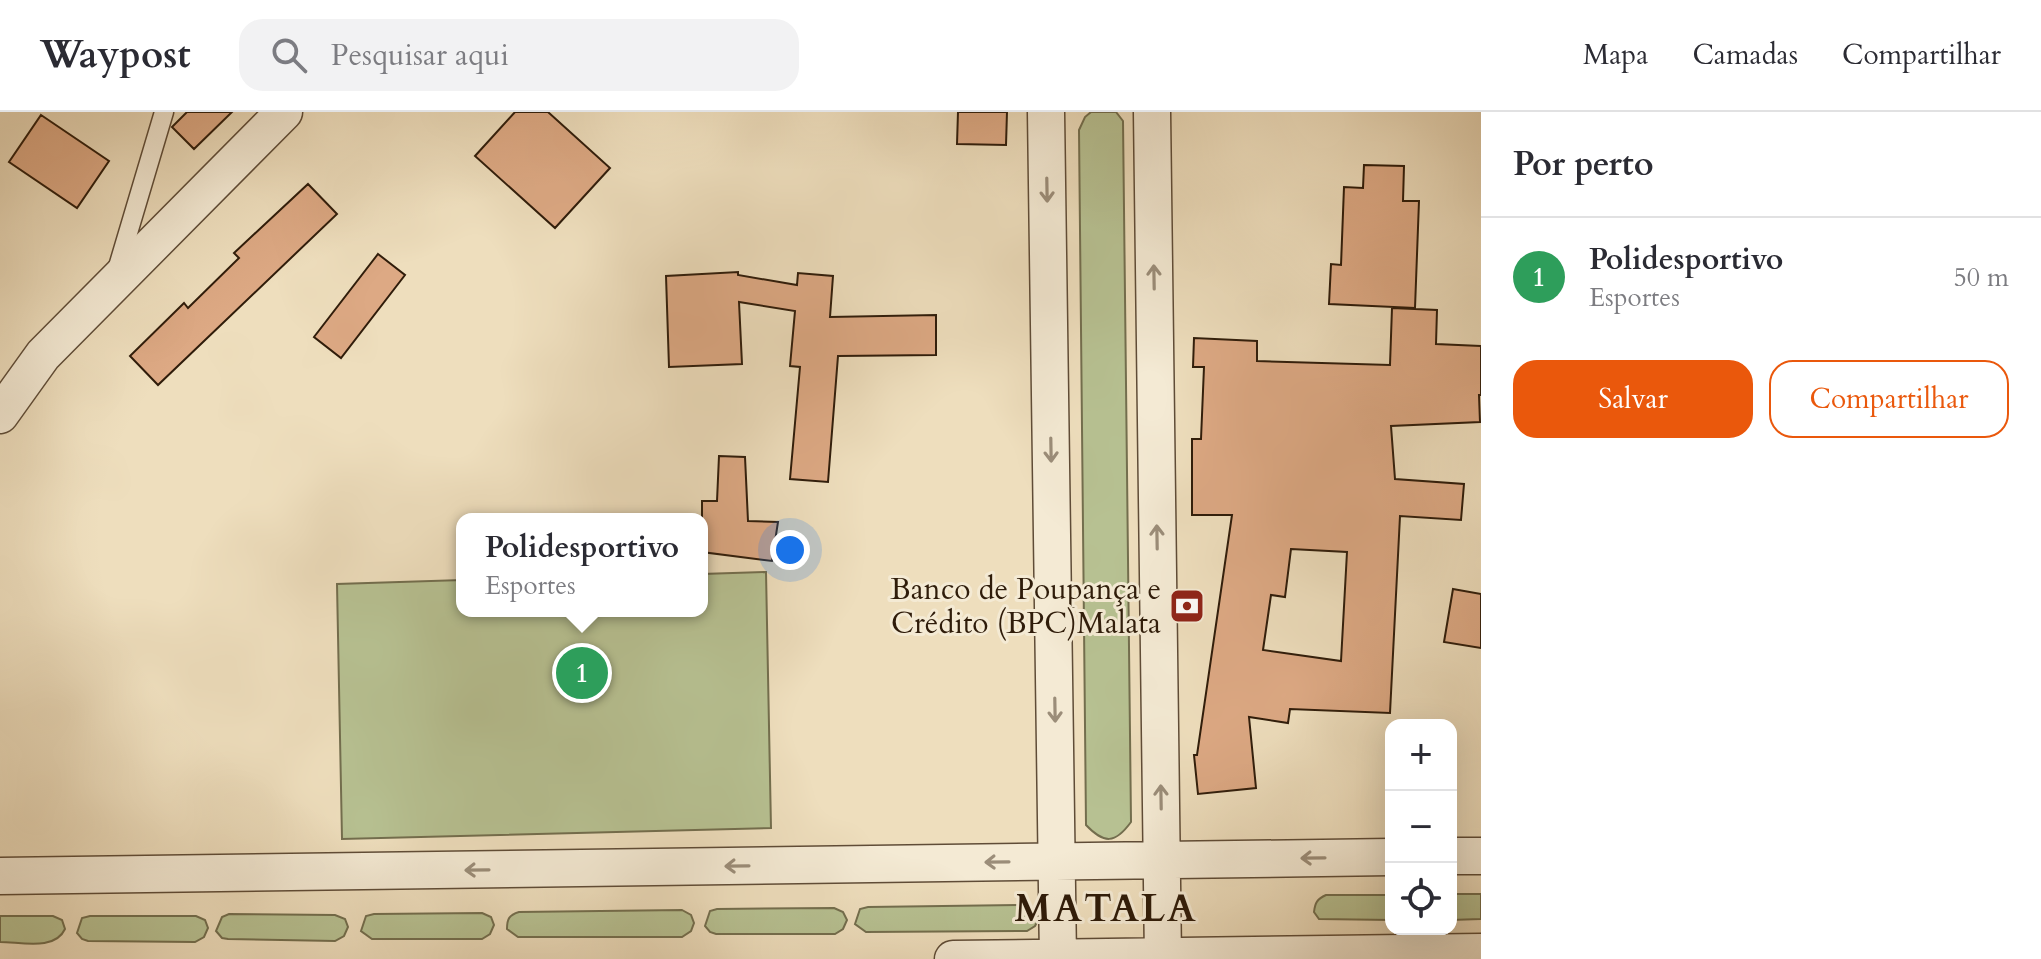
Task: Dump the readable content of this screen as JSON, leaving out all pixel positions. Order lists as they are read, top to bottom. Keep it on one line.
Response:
{"districts":["MATALA"],"places":{"bank":["Banco de Poupança e Crédito (BPC)Malata"]},"page":{"header":"Waypost","search":"Pesquisar aqui","nav":["Mapa","Camadas","Compartilhar"],"heading":"Por perto","list":[{"mark":"1","name":"Polidesportivo","note":"Esportes","value":"50 m"}],"buttons":["Salvar","Compartilhar"],"popup":["Polidesportivo","Esportes"],"pins":"1","map_buttons":["+","−"]}}
